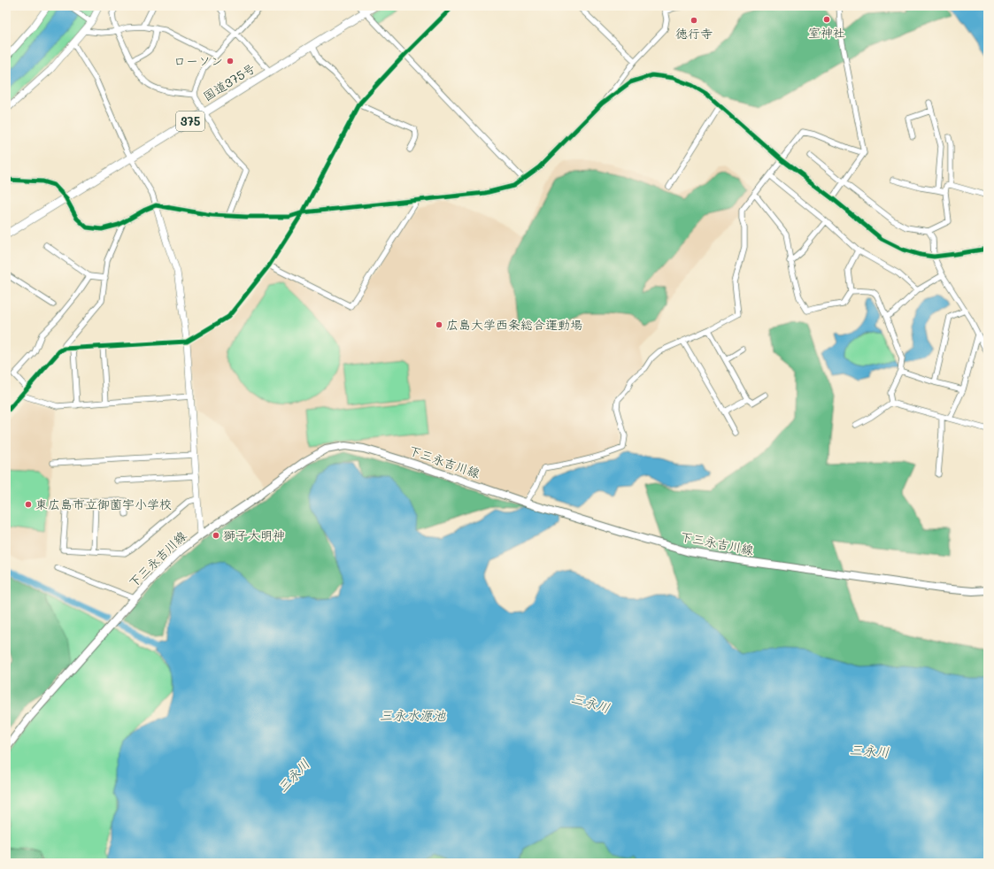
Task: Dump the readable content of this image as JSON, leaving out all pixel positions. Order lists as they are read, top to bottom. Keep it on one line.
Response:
{"streets":{"highway":["国道375号","375"],"main road":["下三永吉川線"]},"water":["三永川","三永水源池"],"places":["室神社","徳行寺","ローソン","広島大学西条総合運動場","東広島市立御薗宇小学校","獅子大明神"]}
